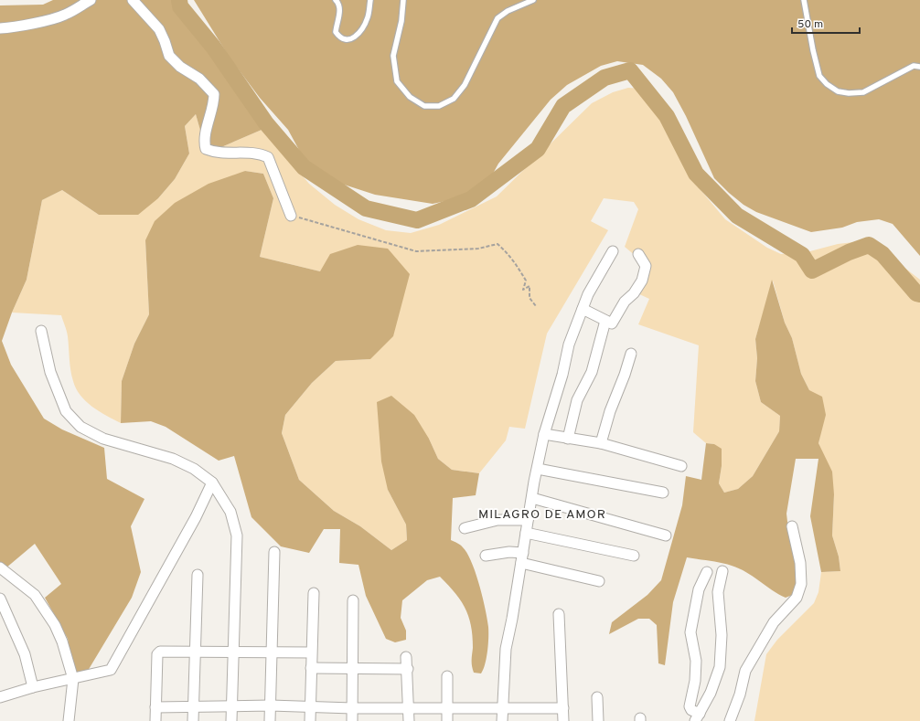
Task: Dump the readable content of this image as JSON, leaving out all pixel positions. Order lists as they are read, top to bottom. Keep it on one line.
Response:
{"districts":["MILAGRO DE AMOR"],"scale_bar":"50 m"}
